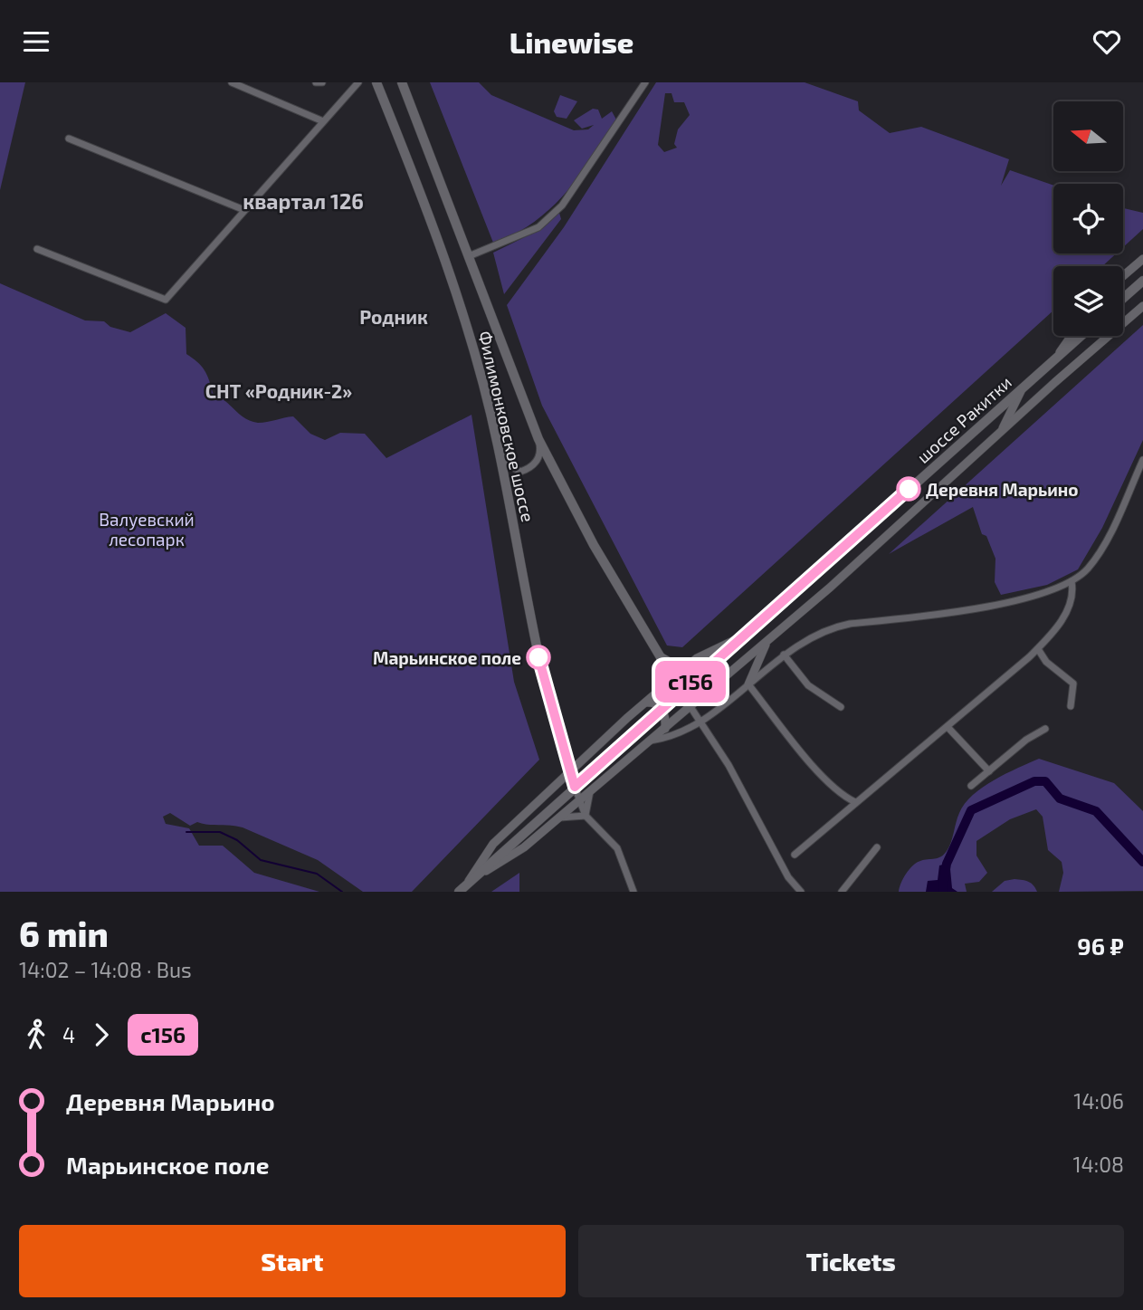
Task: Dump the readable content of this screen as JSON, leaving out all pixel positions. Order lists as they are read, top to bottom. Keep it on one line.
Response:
{"streets":{"main road":["шоссе Ракитки","Филимонковское шоссе"]},"crossings":[["шоссе Ракитки","Филимонковское шоссе"]],"districts":["квартал 126","Родник","СНТ «Родник-2»"],"parks":["Валуевский лесопарк"],"places":["Деревня Марьино","Марьинское поле"],"lines":["bus line с156"],"north":"left","page":{"header":"Linewise","on_map":"с156","heading":["6 min","14:02 – 14:08 · Bus","96 ₽"],"legs":["4","с156"],"list":[{"name":"Деревня Марьино","value":"14:06"},{"name":"Марьинское поле","value":"14:08"}],"buttons":["Start","Tickets"]}}
